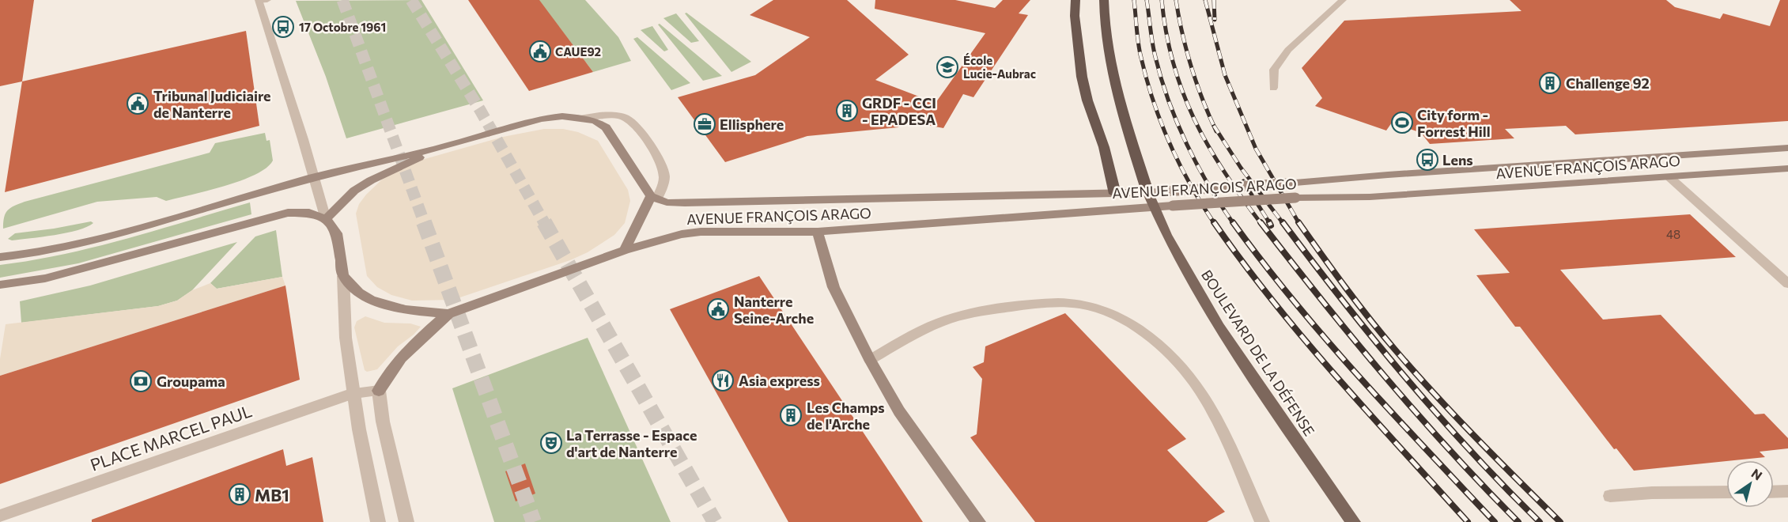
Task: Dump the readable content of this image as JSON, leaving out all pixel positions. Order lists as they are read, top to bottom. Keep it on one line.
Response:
{"streets":{"highway":["BOULEVARD DE LA DÉFENSE"],"main road":["AVENUE FRANÇOIS ARAGO"],"street":["PLACE MARCEL PAUL"]},"crossings":[["AVENUE FRANÇOIS ARAGO","BOULEVARD DE LA DÉFENSE"]],"places":{"bus stop":["17 Octobre 1961","Lens"],"public building":["CAUE92","Tribunal Judiciaire de Nanterre","Nanterre Seine-Arche"],"school or university":["École Lucie-Aubrac"],"building":["Challenge 92","GRDF - CCI - EPADESA","Les Champs de l'Arche","MB1"],"sports":["City form - Forrest Hill"],"office":["Ellisphere"],"restaurant":["Asia express"],"bank":["Groupama"],"theatre":["La Terrasse - Espace d'art de Nanterre"]},"house_numbers":["48"],"north":"top right"}
